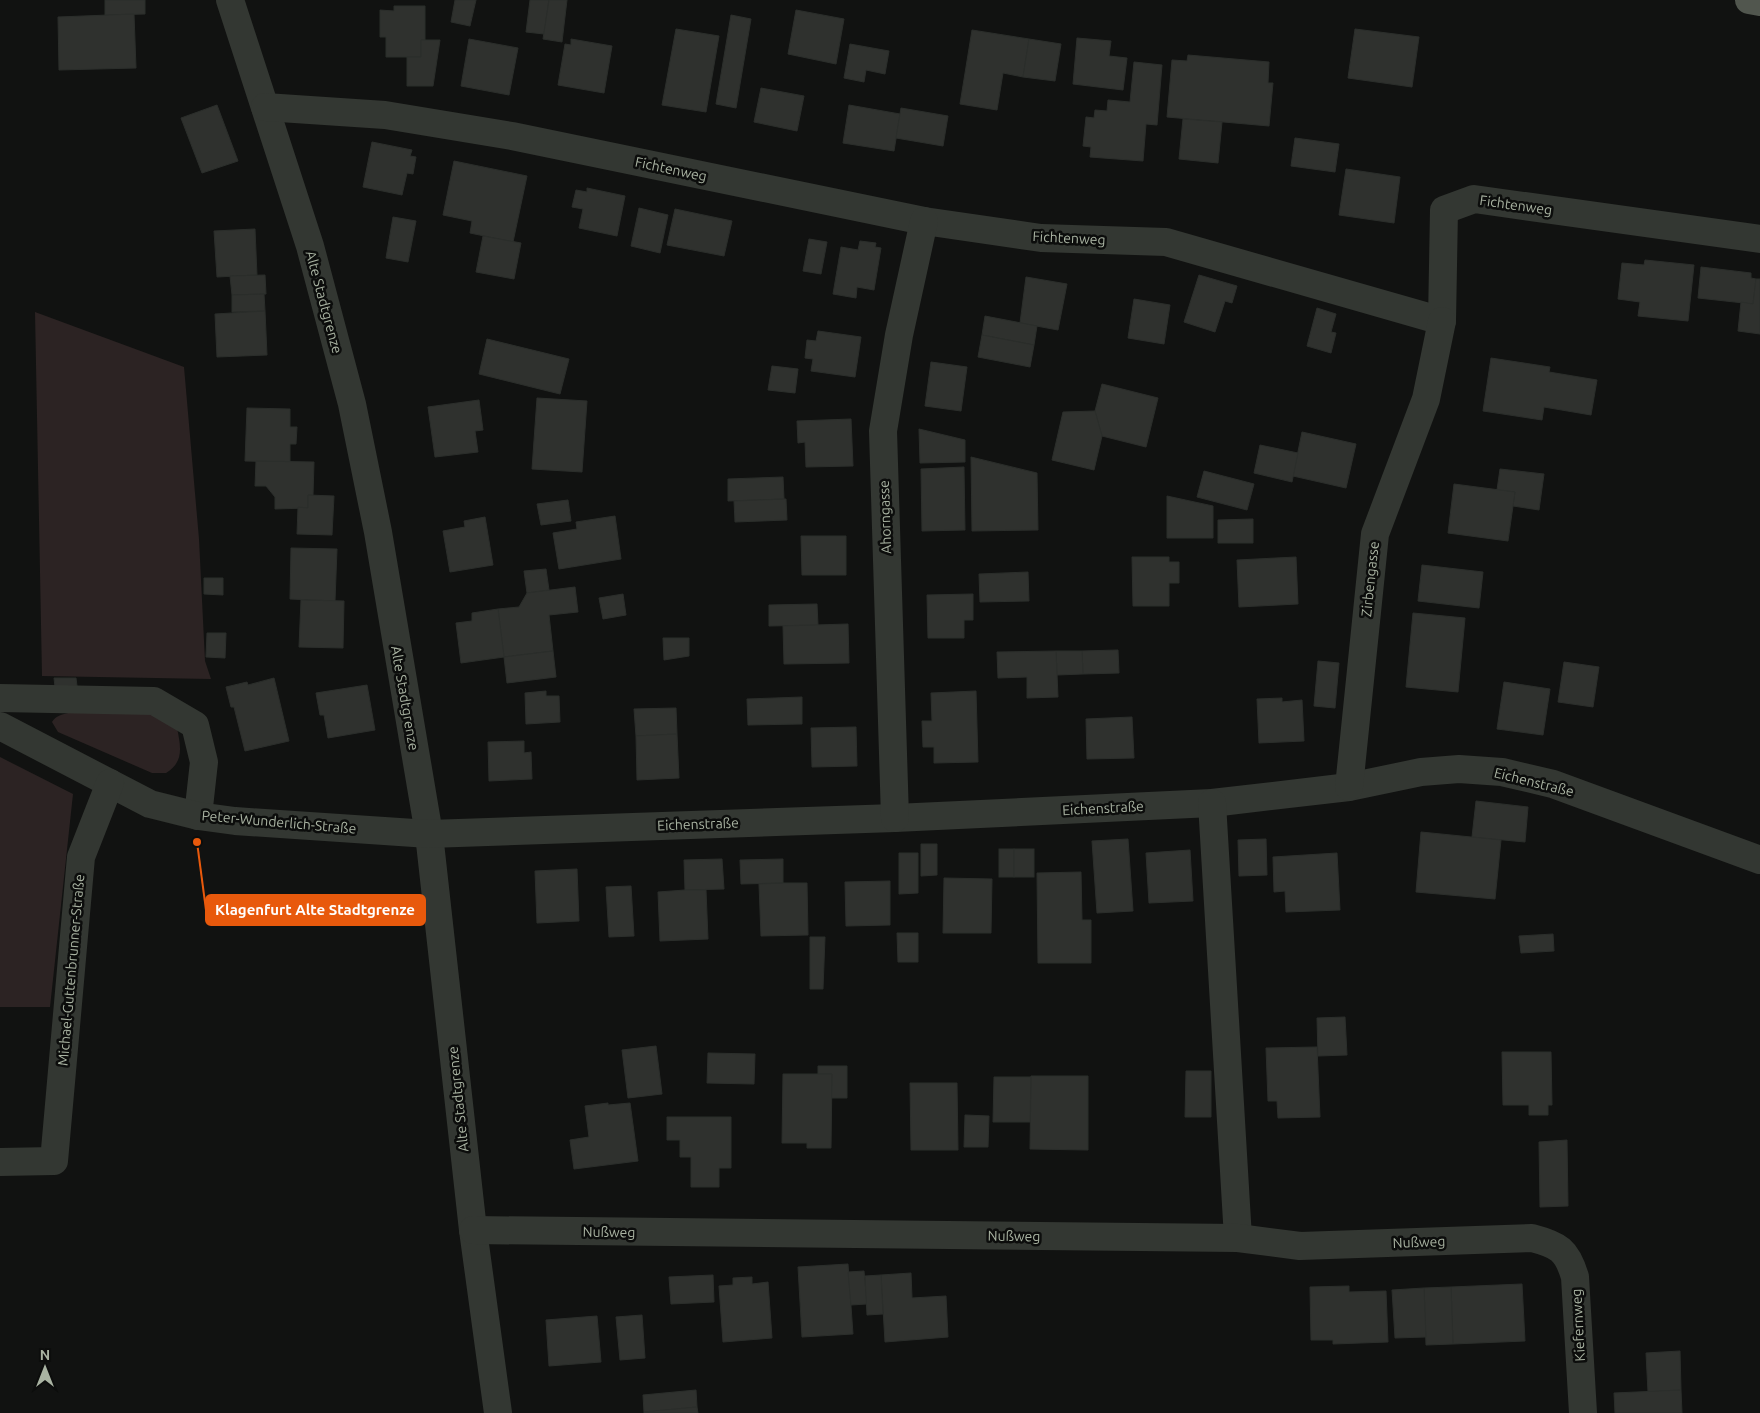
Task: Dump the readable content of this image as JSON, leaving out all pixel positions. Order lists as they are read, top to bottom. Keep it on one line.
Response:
{"streets":{"street":["Fichtenweg","Alte Stadtgrenze","Ahorngasse","Zirbengasse","Eichenstraße","Peter-Wunderlich-Straße","Michael-Guttenbrunner-Straße","Nußweg","Kiefernweg"]},"crossings":[["Fichtenweg","Alte Stadtgrenze"],["Fichtenweg","Ahorngasse"],["Fichtenweg","Zirbengasse"],["Alte Stadtgrenze","Eichenstraße"],["Alte Stadtgrenze","Peter-Wunderlich-Straße"],["Alte Stadtgrenze","Nußweg"],["Ahorngasse","Eichenstraße"],["Zirbengasse","Eichenstraße"],["Eichenstraße","Peter-Wunderlich-Straße"],["Peter-Wunderlich-Straße","Michael-Guttenbrunner-Straße"],["Nußweg","Kiefernweg"]],"places":["Klagenfurt Alte Stadtgrenze"],"north":"top"}
